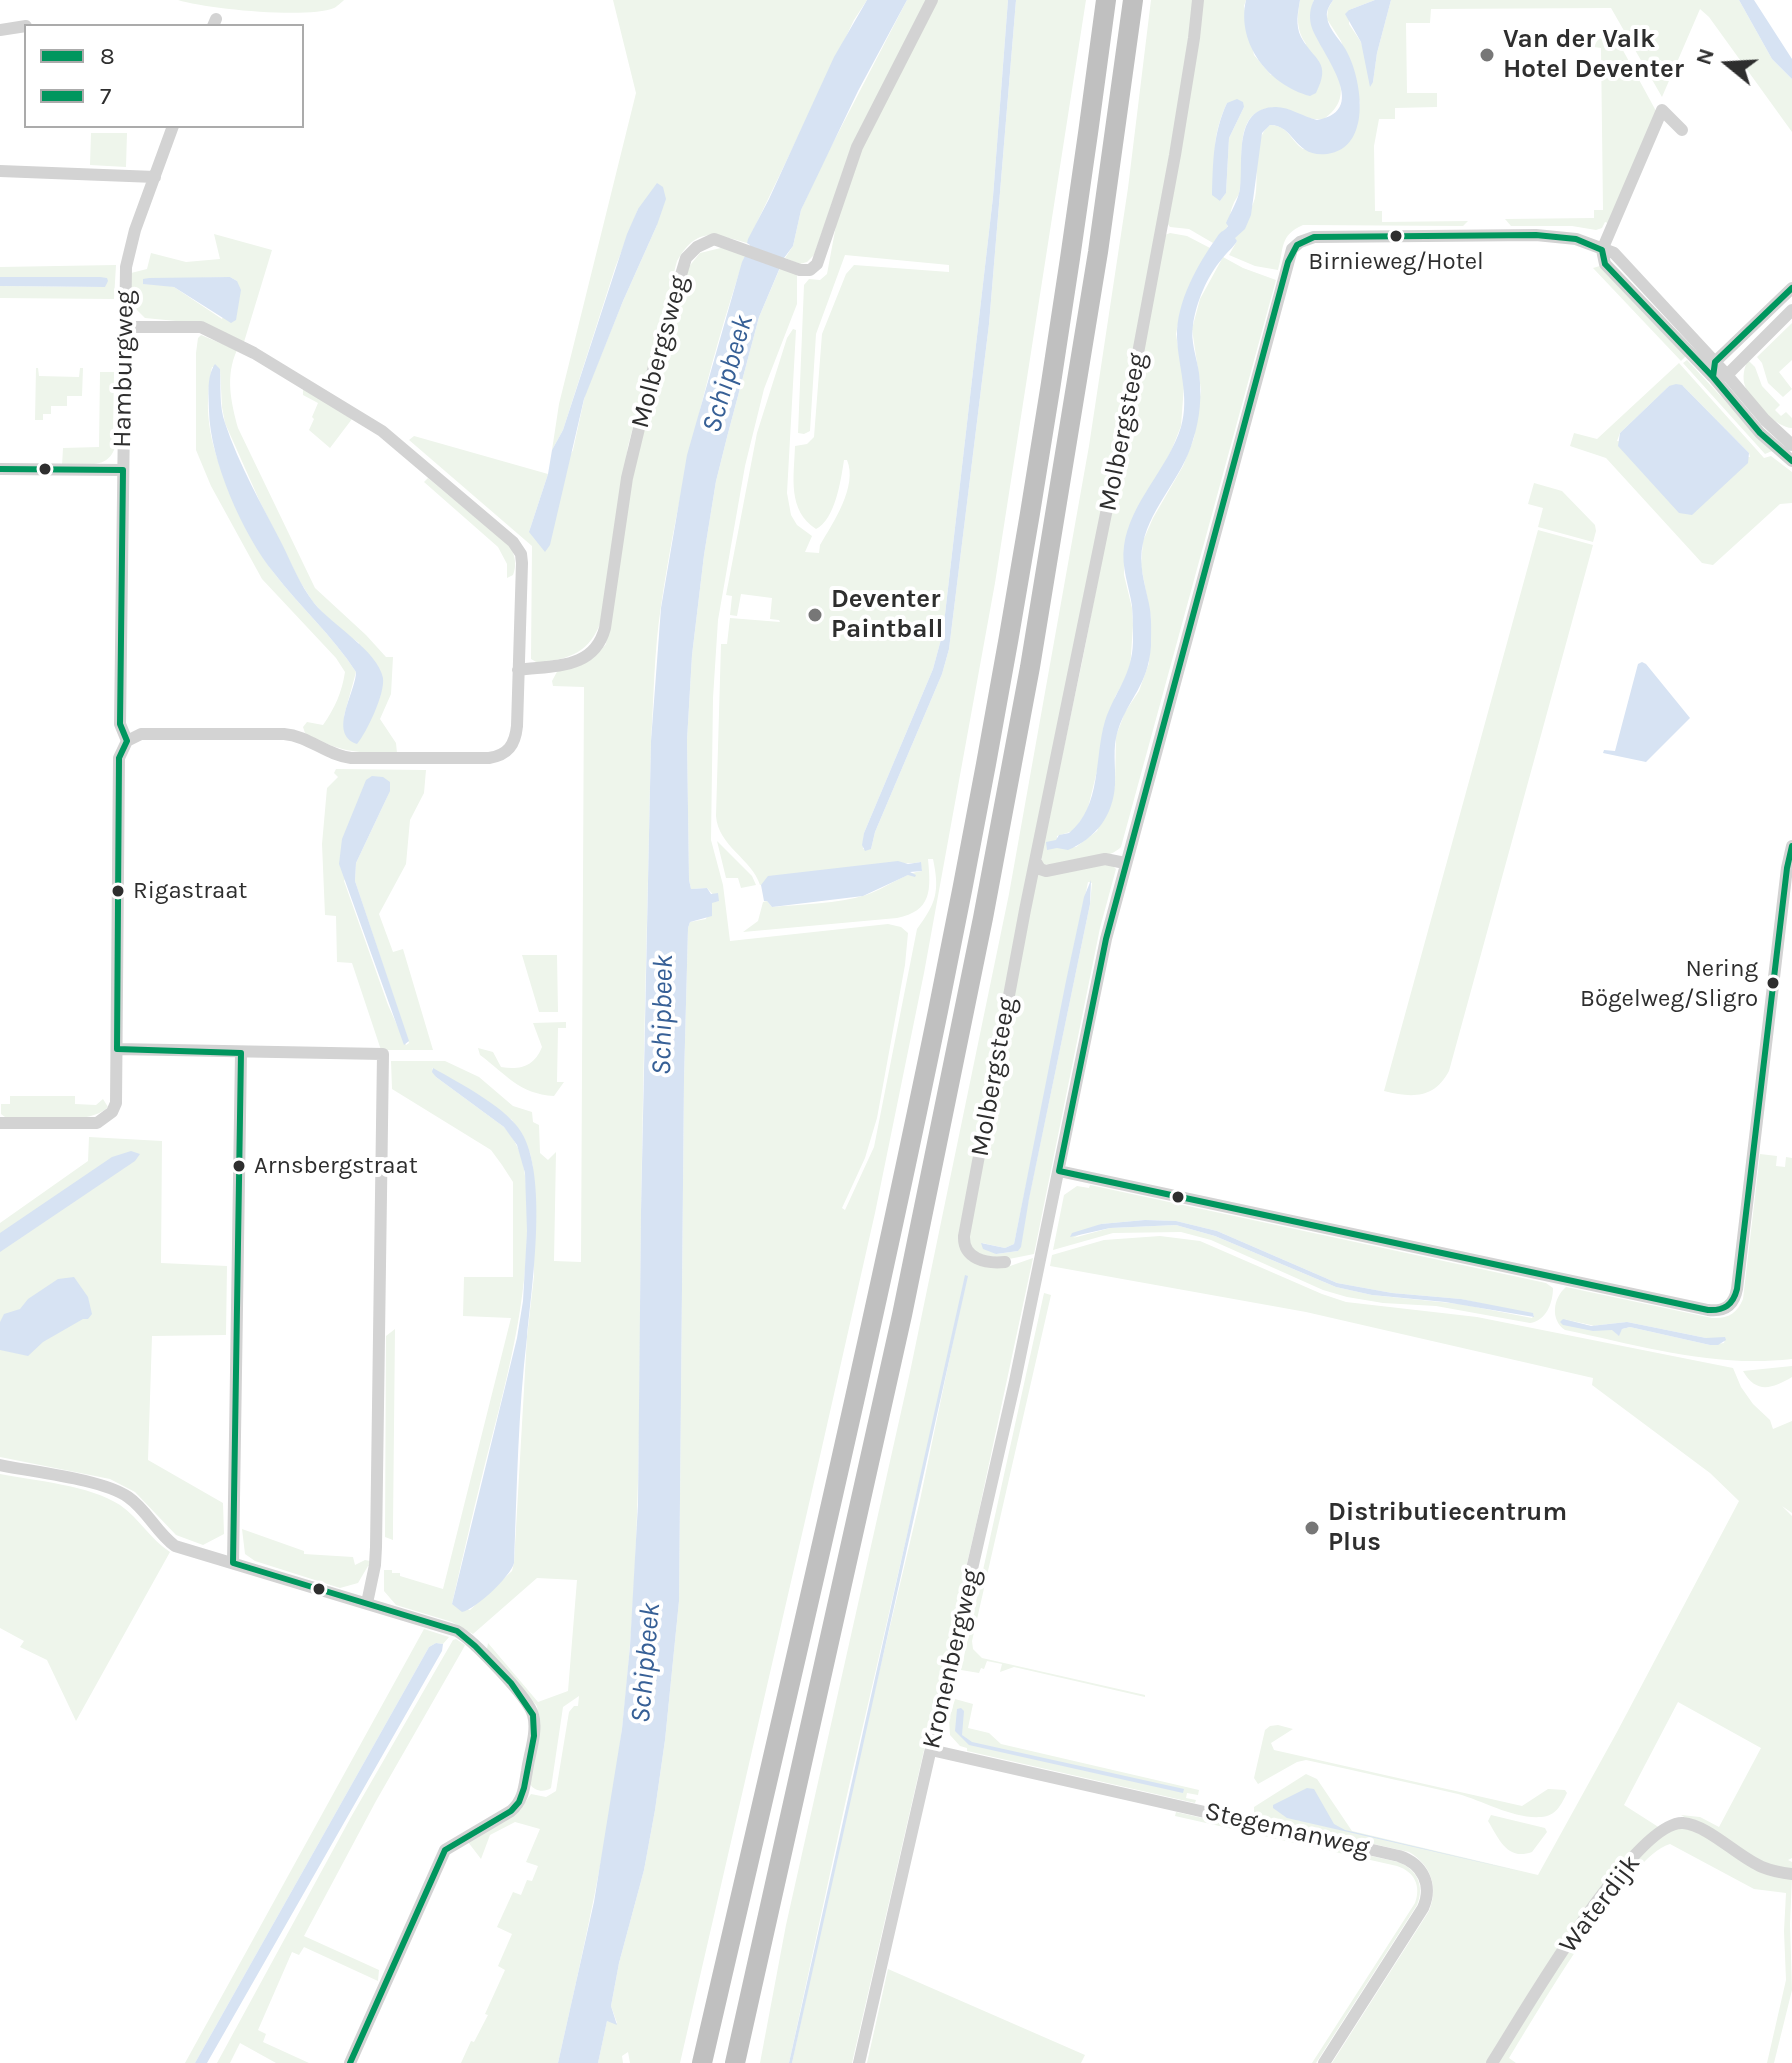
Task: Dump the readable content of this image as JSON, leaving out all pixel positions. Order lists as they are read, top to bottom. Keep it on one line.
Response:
{"streets":{"street":["Molbergsweg","Hamburgweg","Molbergsteeg","Kronenbergweg","Stegemanweg","Waterdijk"]},"crossings":[["Kronenbergweg","Stegemanweg"]],"water":["Schipbeek"],"places":["Van der Valk Hotel Deventer","Birnieweg/Hotel","Deventer Paintball","Rigastraat","Nering Bögelweg/Sligro","Arnsbergstraat","Distributiecentrum Plus"],"lines":["transit line 8","transit line 7"],"legend":["8","7"],"north":"left"}
